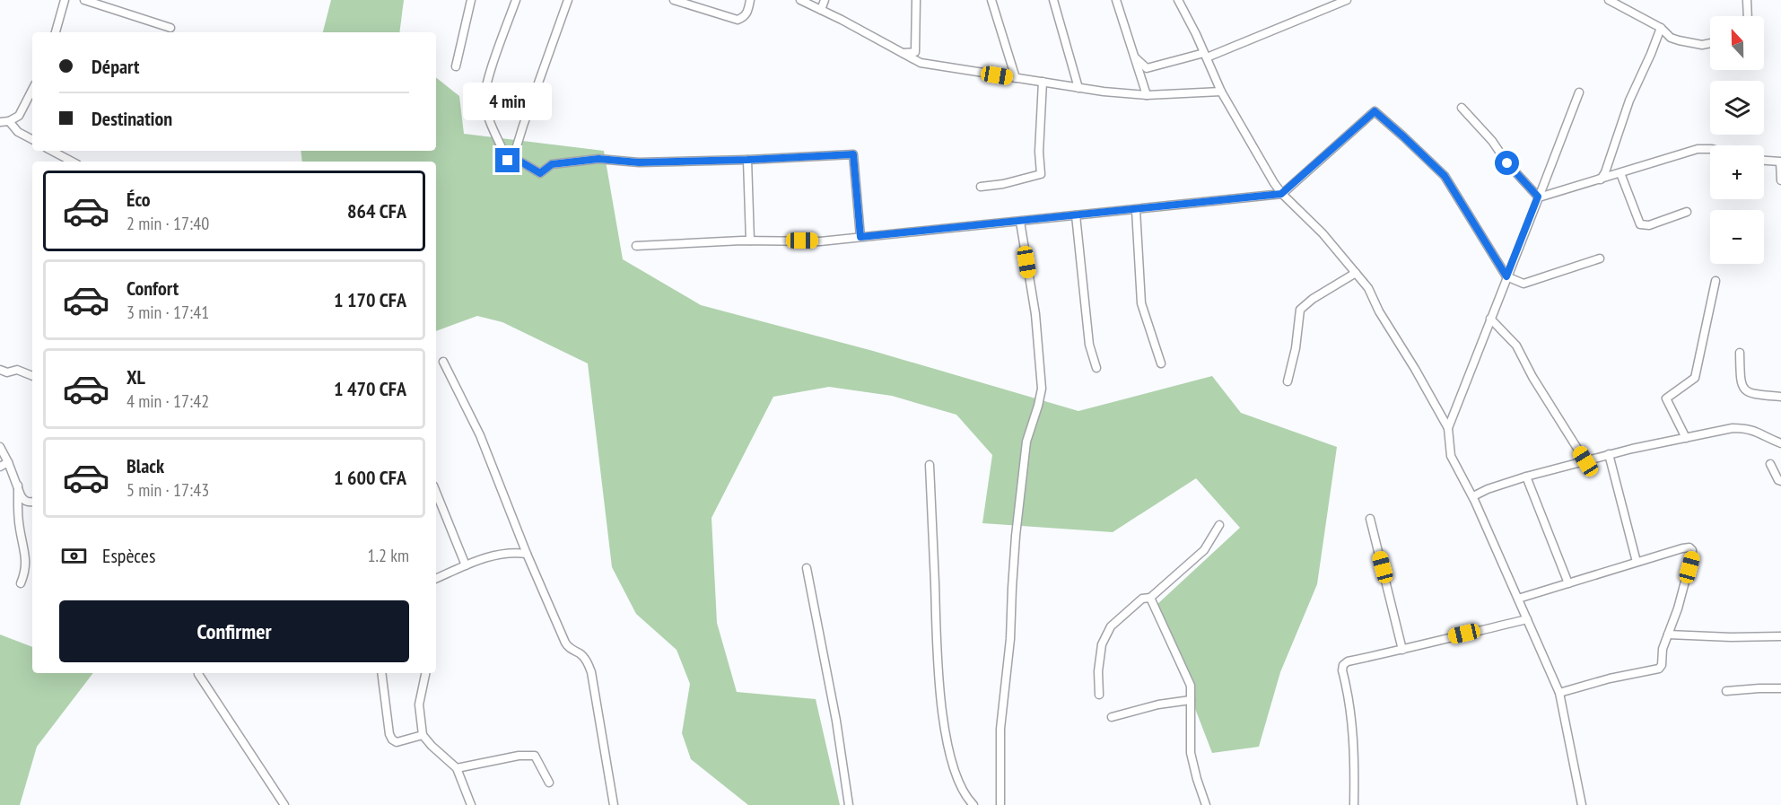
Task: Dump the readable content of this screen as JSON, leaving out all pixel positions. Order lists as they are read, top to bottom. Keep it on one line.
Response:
{"north":"top","page":{"map_buttons":["+","−"],"banner":["Départ","Destination"],"bubble":"4 min","list":[{"name":"Éco","note":"2 min · 17:40","value":"864 CFA"},{"name":"Confort","note":"3 min · 17:41","value":"1 170 CFA"},{"name":"XL","note":"4 min · 17:42","value":"1 470 CFA"},{"name":"Black","note":"5 min · 17:43","value":"1 600 CFA"}],"pay":["Espèces","1.2 km"],"buttons":"Confirmer"}}
